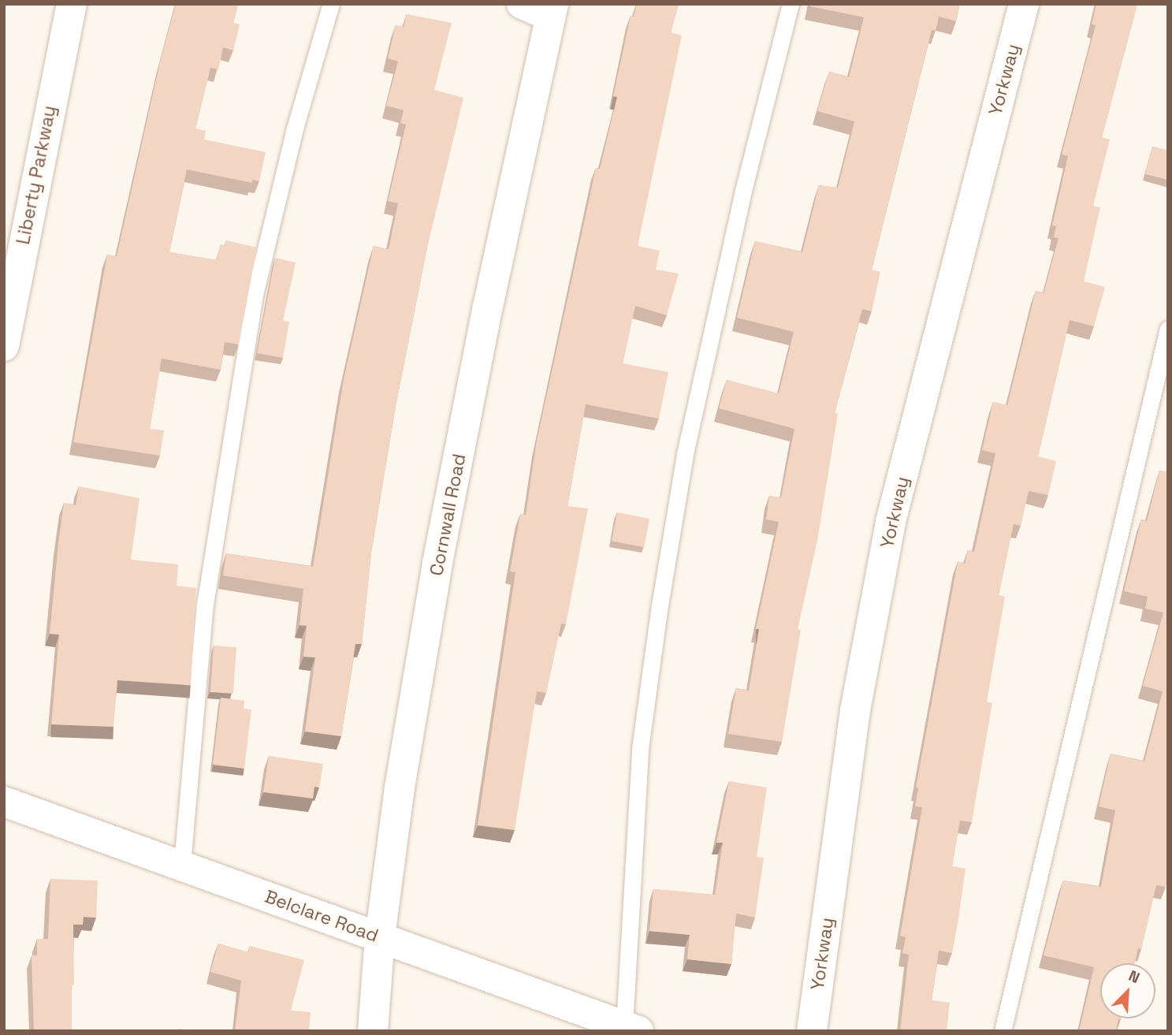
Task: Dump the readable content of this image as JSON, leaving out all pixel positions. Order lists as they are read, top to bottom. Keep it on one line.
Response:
{"streets":{"street":["Yorkway","Liberty Parkway","Cornwall Road","Belclare Road"]},"crossings":[["Cornwall Road","Belclare Road"]],"north":"top right"}
